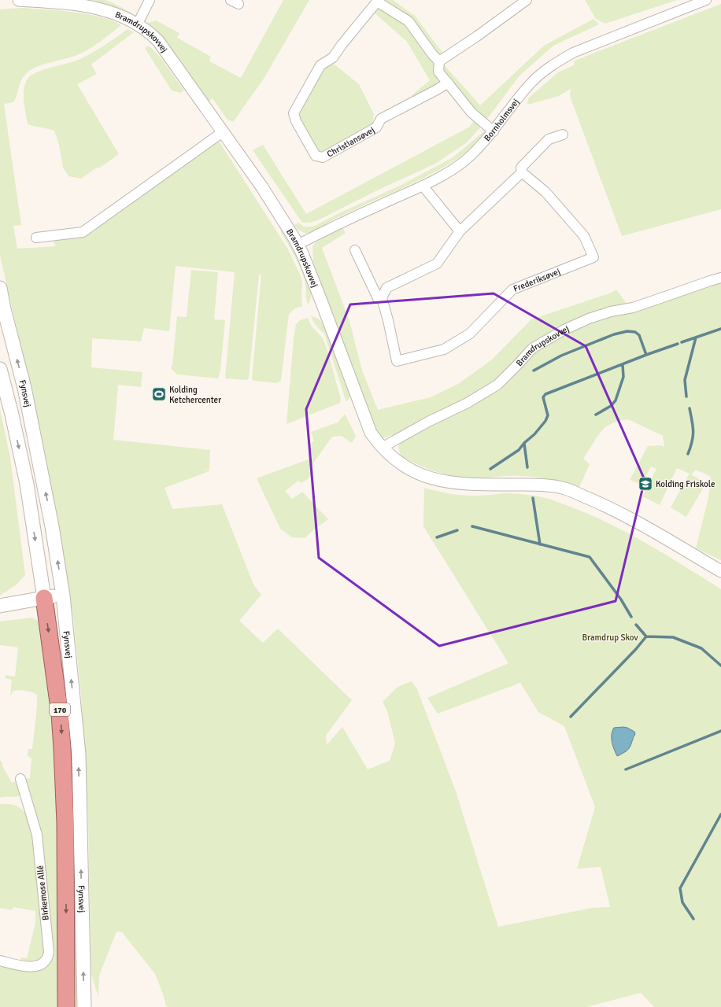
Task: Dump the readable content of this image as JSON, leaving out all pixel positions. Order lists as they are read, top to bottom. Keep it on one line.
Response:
{"streets":{"highway":["Fynsvej","170"],"street":["Bramdrupskovvej","Bornholmsvej","Christiansøvej","Frederiksøvej","Birkemose Allé"]},"crossings":[["Bramdrupskovvej","Bornholmsvej"]],"parks":["Bramdrup Skov"],"places":{"sports":["Kolding Ketchercenter"],"school or university":["Kolding Friskole"]}}
